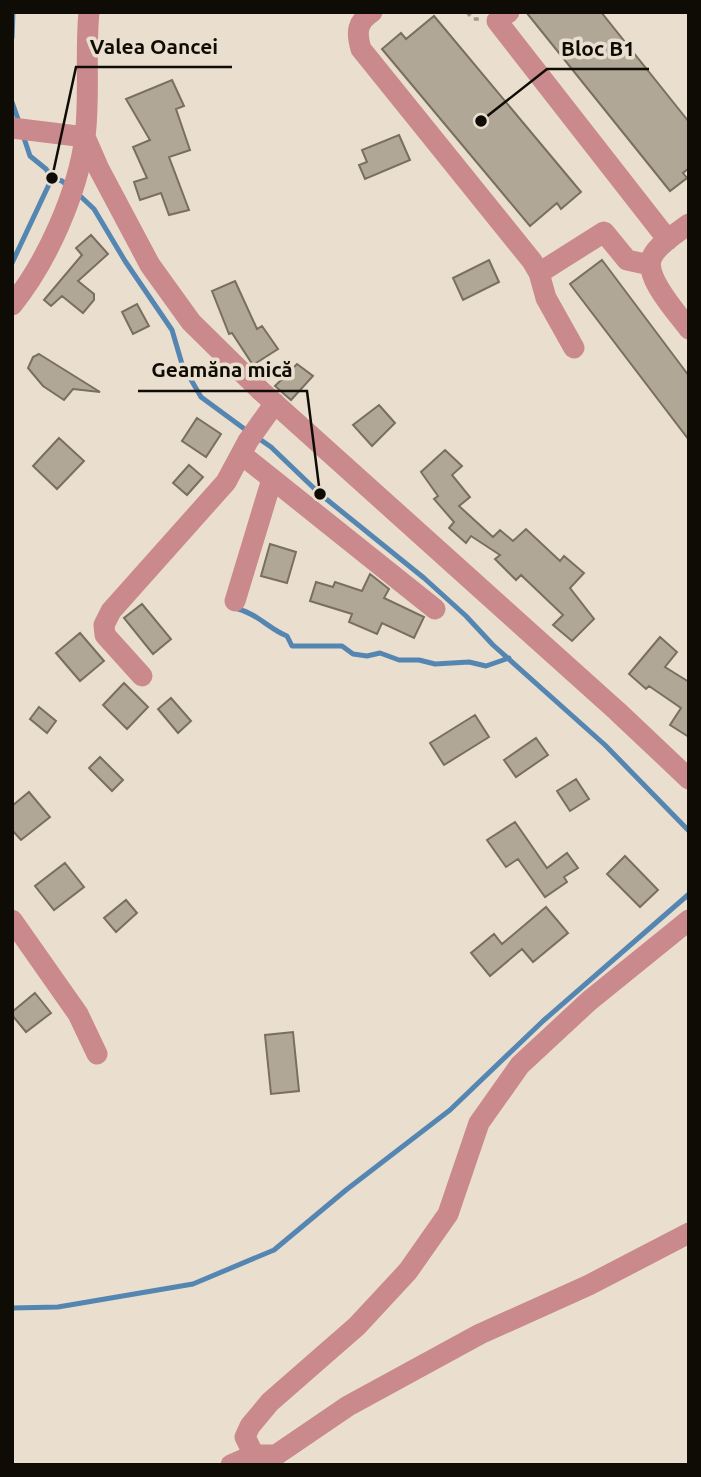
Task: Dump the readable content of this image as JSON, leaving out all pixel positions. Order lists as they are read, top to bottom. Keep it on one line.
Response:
{"places":["Bloc B1","Valea Oancei","Geamăna mică"]}
